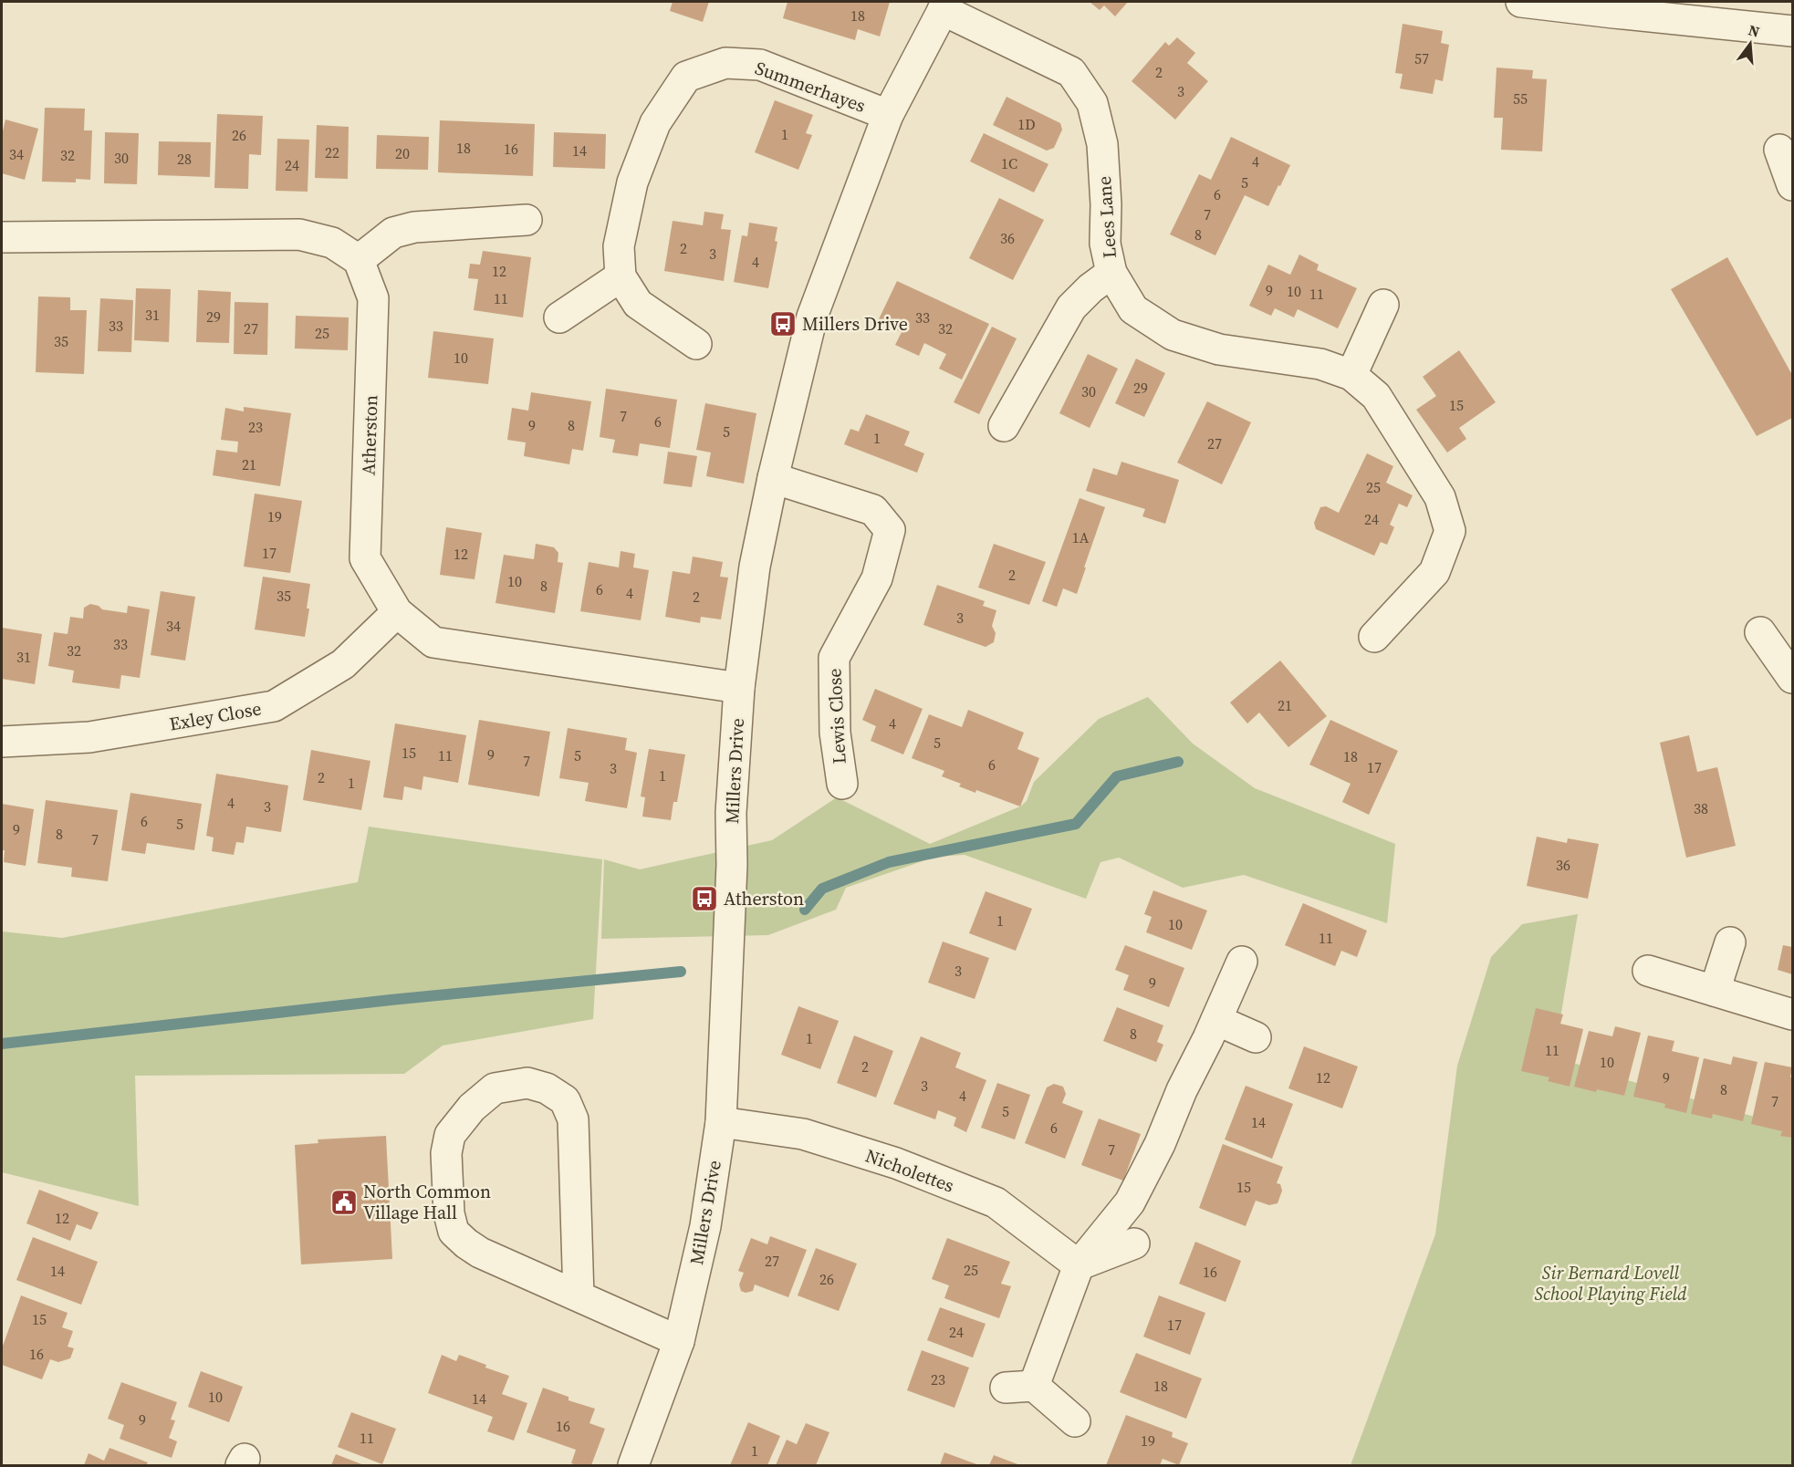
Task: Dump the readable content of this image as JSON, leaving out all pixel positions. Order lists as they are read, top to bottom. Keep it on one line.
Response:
{"streets":{"street":["Summerhayes","Lees Lane","Atherston","Exley Close","Lewis Close","Millers Drive","Nicholettes"]},"crossings":[["Summerhayes","Millers Drive"],["Lees Lane","Millers Drive"],["Atherston","Exley Close"],["Atherston","Millers Drive"],["Lewis Close","Millers Drive"],["Millers Drive","Nicholettes"]],"parks":["Sir Bernard Lovell School Playing Field"],"places":{"bus stop":["Millers Drive","Atherston"],"public building":["North Common Village Hall"]},"house_numbers":["18","57","2","3","55","1D","1","26","18","16","14","22","20","34","32","30","28","4","1C","24","5","6","7","8","36","2","3","4","12","9","10","11","11","31","29","33","33","27","32","25","35","10","29","30","15","7","6","9","8","23","5","1","27","21","25","19","24","1A","17","12","2","10","8","6","4","35","2","3","34","33","32","31","21","4","5","15","9","11","5","18","7","6","17","3","1","2","1","4","3","38","6","5","9","8","7","36","1","10","11","3","9","8","1","11","10","2","12","9","3","8","4","7","5","14","6","7","15","12","27","25","14","16","26","15","17","24","16","23","18","10","14","9","16","11","19","1"],"north":"top"}
